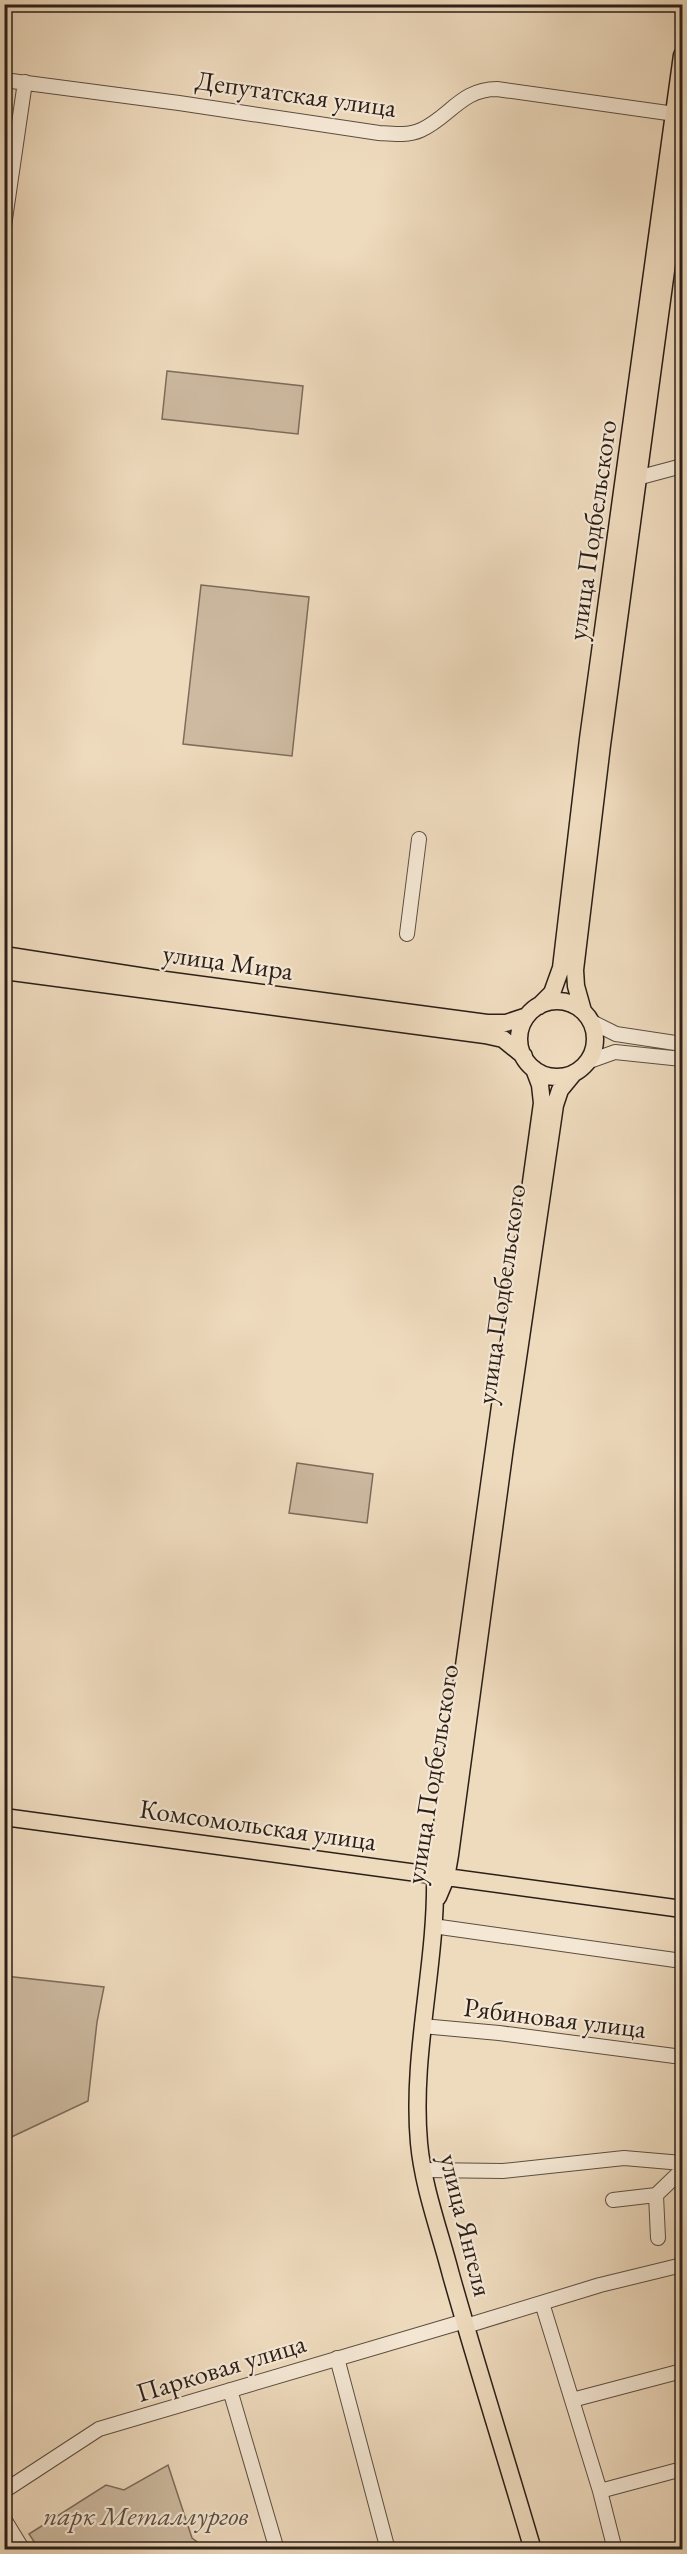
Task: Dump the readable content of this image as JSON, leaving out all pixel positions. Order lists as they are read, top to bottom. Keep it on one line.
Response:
{"streets":{"main road":["улица Подбельского","улица Мира","Комсомольская улица","улица Янгеля"],"street":["Депутатская улица","Рябиновая улица","Парковая улица"]},"crossings":[["Депутатская улица","улица Подбельского"],["улица Подбельского","Комсомольская улица"],["улица Подбельского","улица Янгеля"],["Рябиновая улица","улица Янгеля"],["улица Янгеля","Парковая улица"]],"parks":["парк Металлургов"]}
